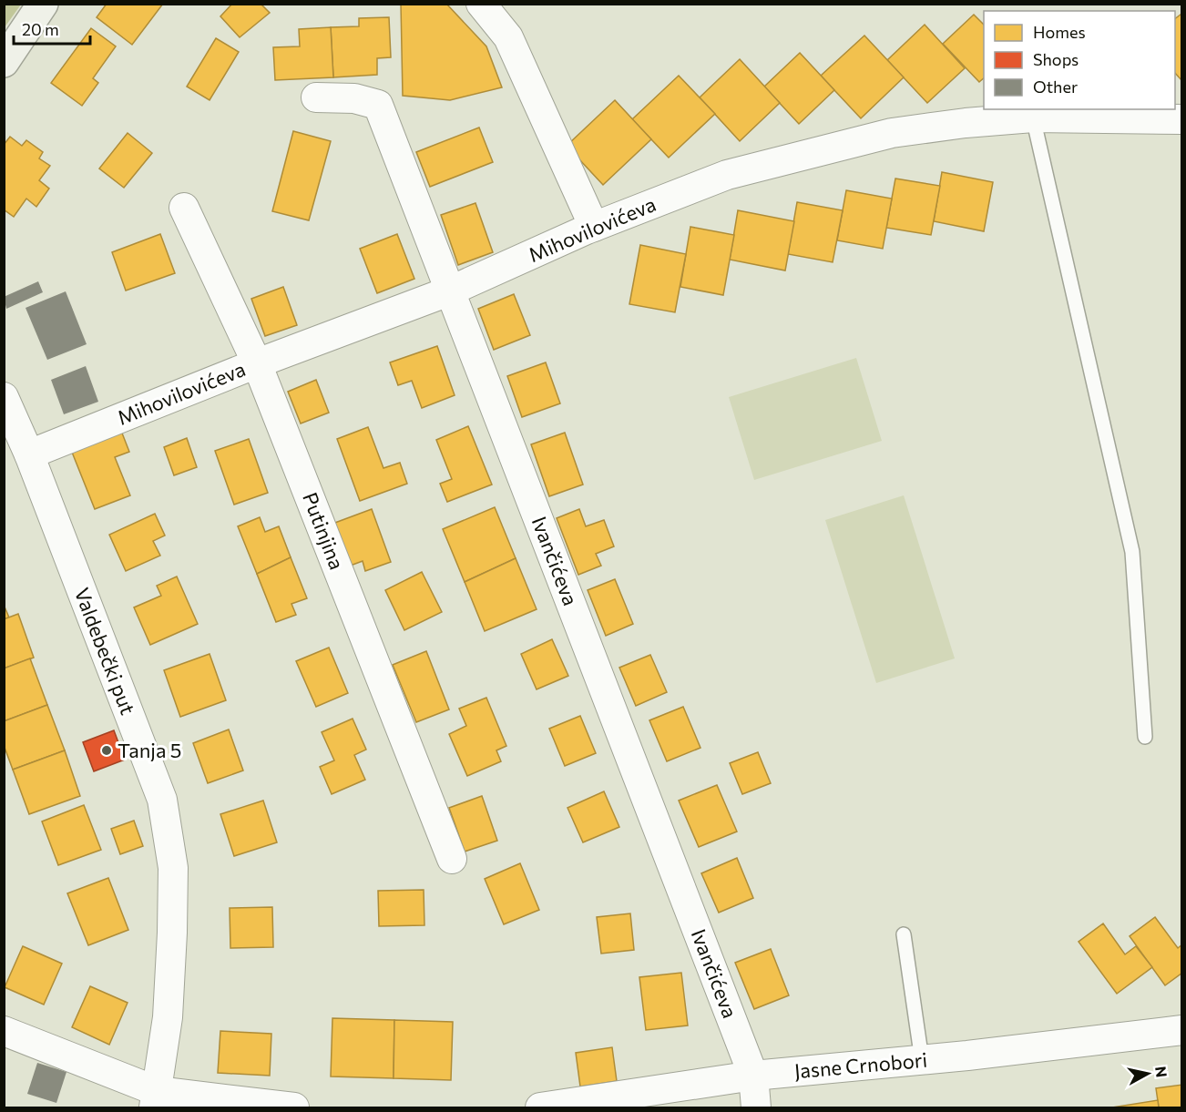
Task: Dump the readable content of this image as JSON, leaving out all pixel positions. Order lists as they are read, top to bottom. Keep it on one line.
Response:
{"streets":{"street":["Mihovilovićeva","Putinjina","Ivančićeva","Valdebečki put","Jasne Crnobori"]},"crossings":[["Mihovilovićeva","Putinjina"],["Mihovilovićeva","Ivančićeva"],["Mihovilovićeva","Valdebečki put"],["Ivančićeva","Jasne Crnobori"]],"places":["Tanja 5"],"legend":["Homes","Shops","Other"],"scale_bar":"20 m","north":"right"}
